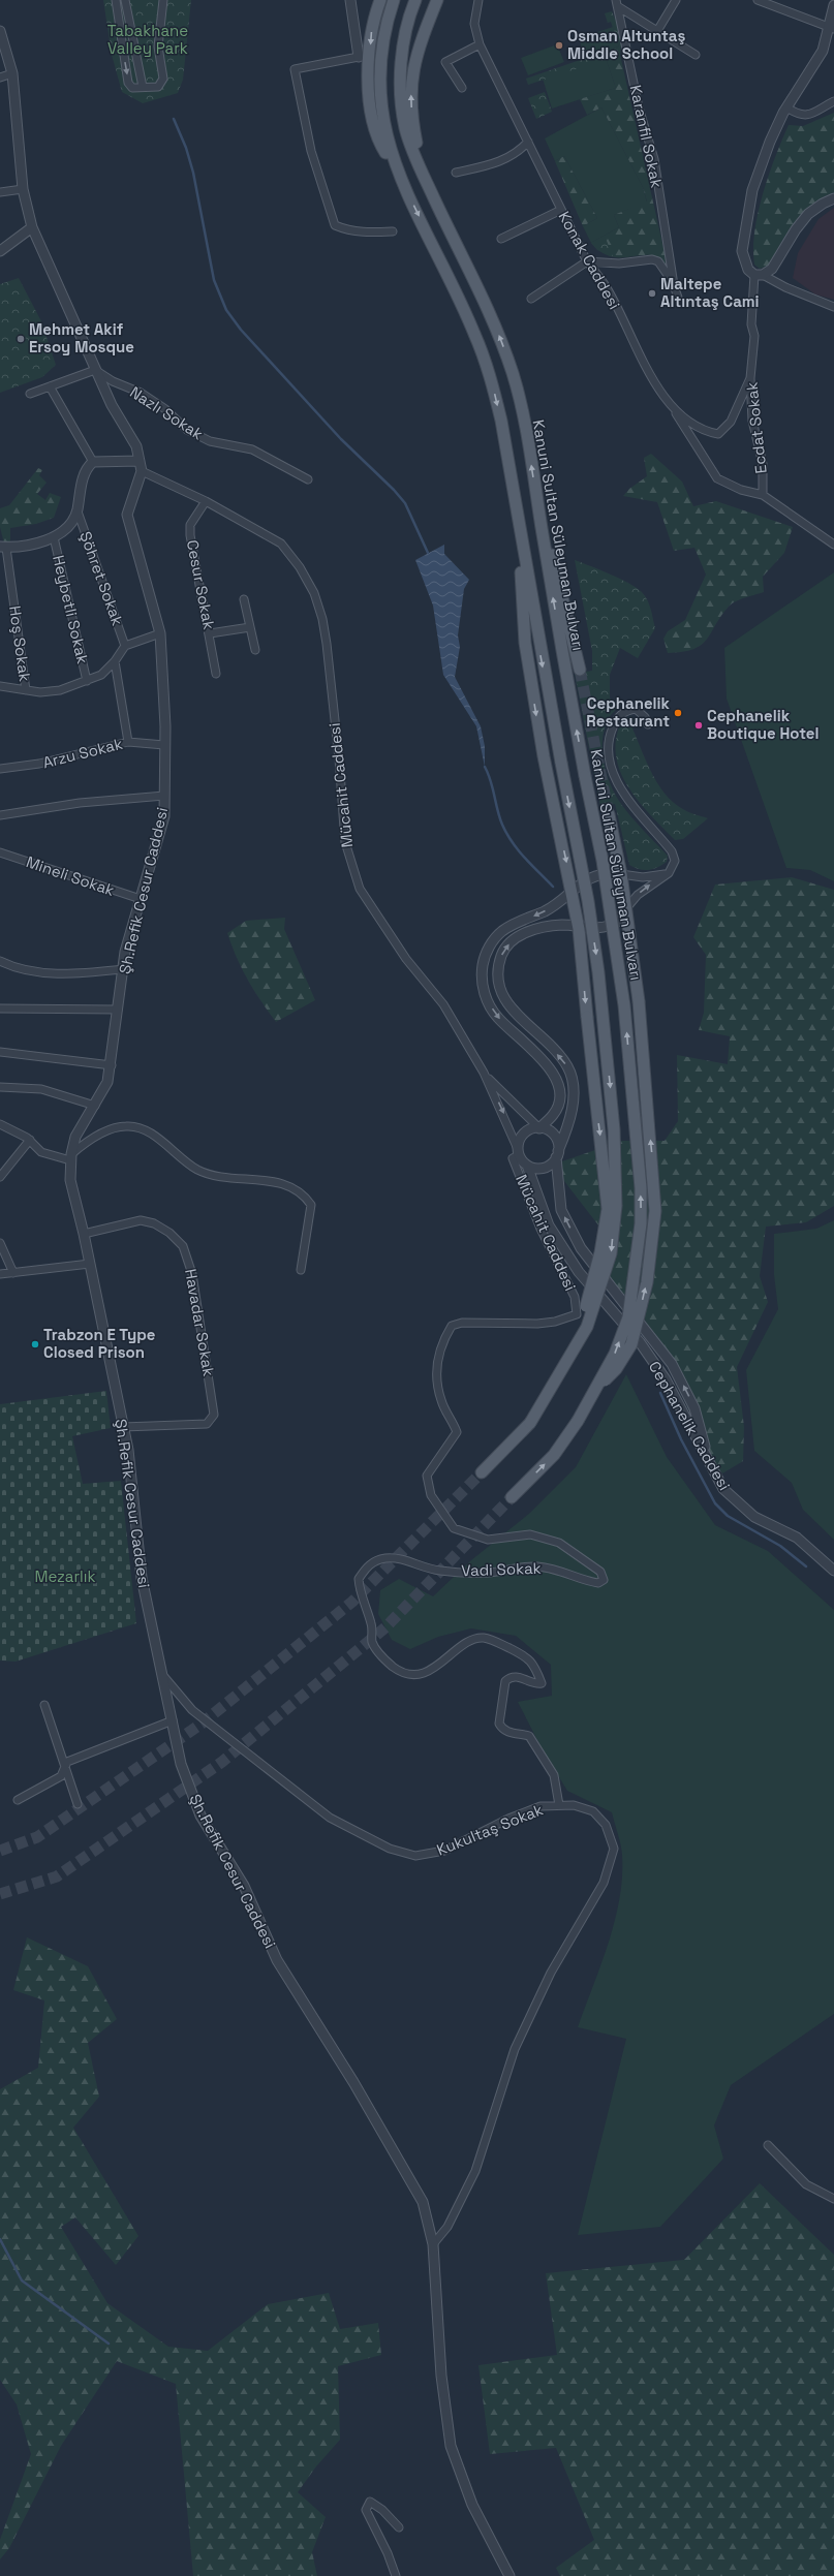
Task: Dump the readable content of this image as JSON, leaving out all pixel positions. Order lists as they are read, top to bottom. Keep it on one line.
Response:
{"streets":{"main road":["Kanuni Sultan Süleyman Bulvarı"],"street":["Karanfil Sokak","Konak Caddesi","Nazlı Sokak","Ecdat Sokak","Şöhret Sokak","Cesur Sokak","Heybetli Sokak","Hoş Sokak","Arzu Sokak","Mücahit Caddesi","Mineli Sokak","Şh.Refik Cesur Caddesi","Havadar Sokak","Cephanelik Caddesi","Vadi Sokak","Kukultaş Sokak"]},"crossings":[["Konak Caddesi","Ecdat Sokak"],["Cesur Sokak","Mücahit Caddesi"],["Arzu Sokak","Şh.Refik Cesur Caddesi"],["Mücahit Caddesi","Şh.Refik Cesur Caddesi"],["Mücahit Caddesi","Cephanelik Caddesi"],["Mücahit Caddesi","Vadi Sokak"],["Mineli Sokak","Şh.Refik Cesur Caddesi"],["Şh.Refik Cesur Caddesi","Havadar Sokak"],["Şh.Refik Cesur Caddesi","Kukultaş Sokak"],["Vadi Sokak","Kukultaş Sokak"]],"parks":["Tabakhane Valley Park","Mezarlık"],"places":["Osman Altuntaş Middle School","Maltepe Altıntaş Cami","Mehmet Akif Ersoy Mosque","Cephanelik Restaurant","Cephanelik Boutique Hotel","Trabzon E Type Closed Prison"]}
